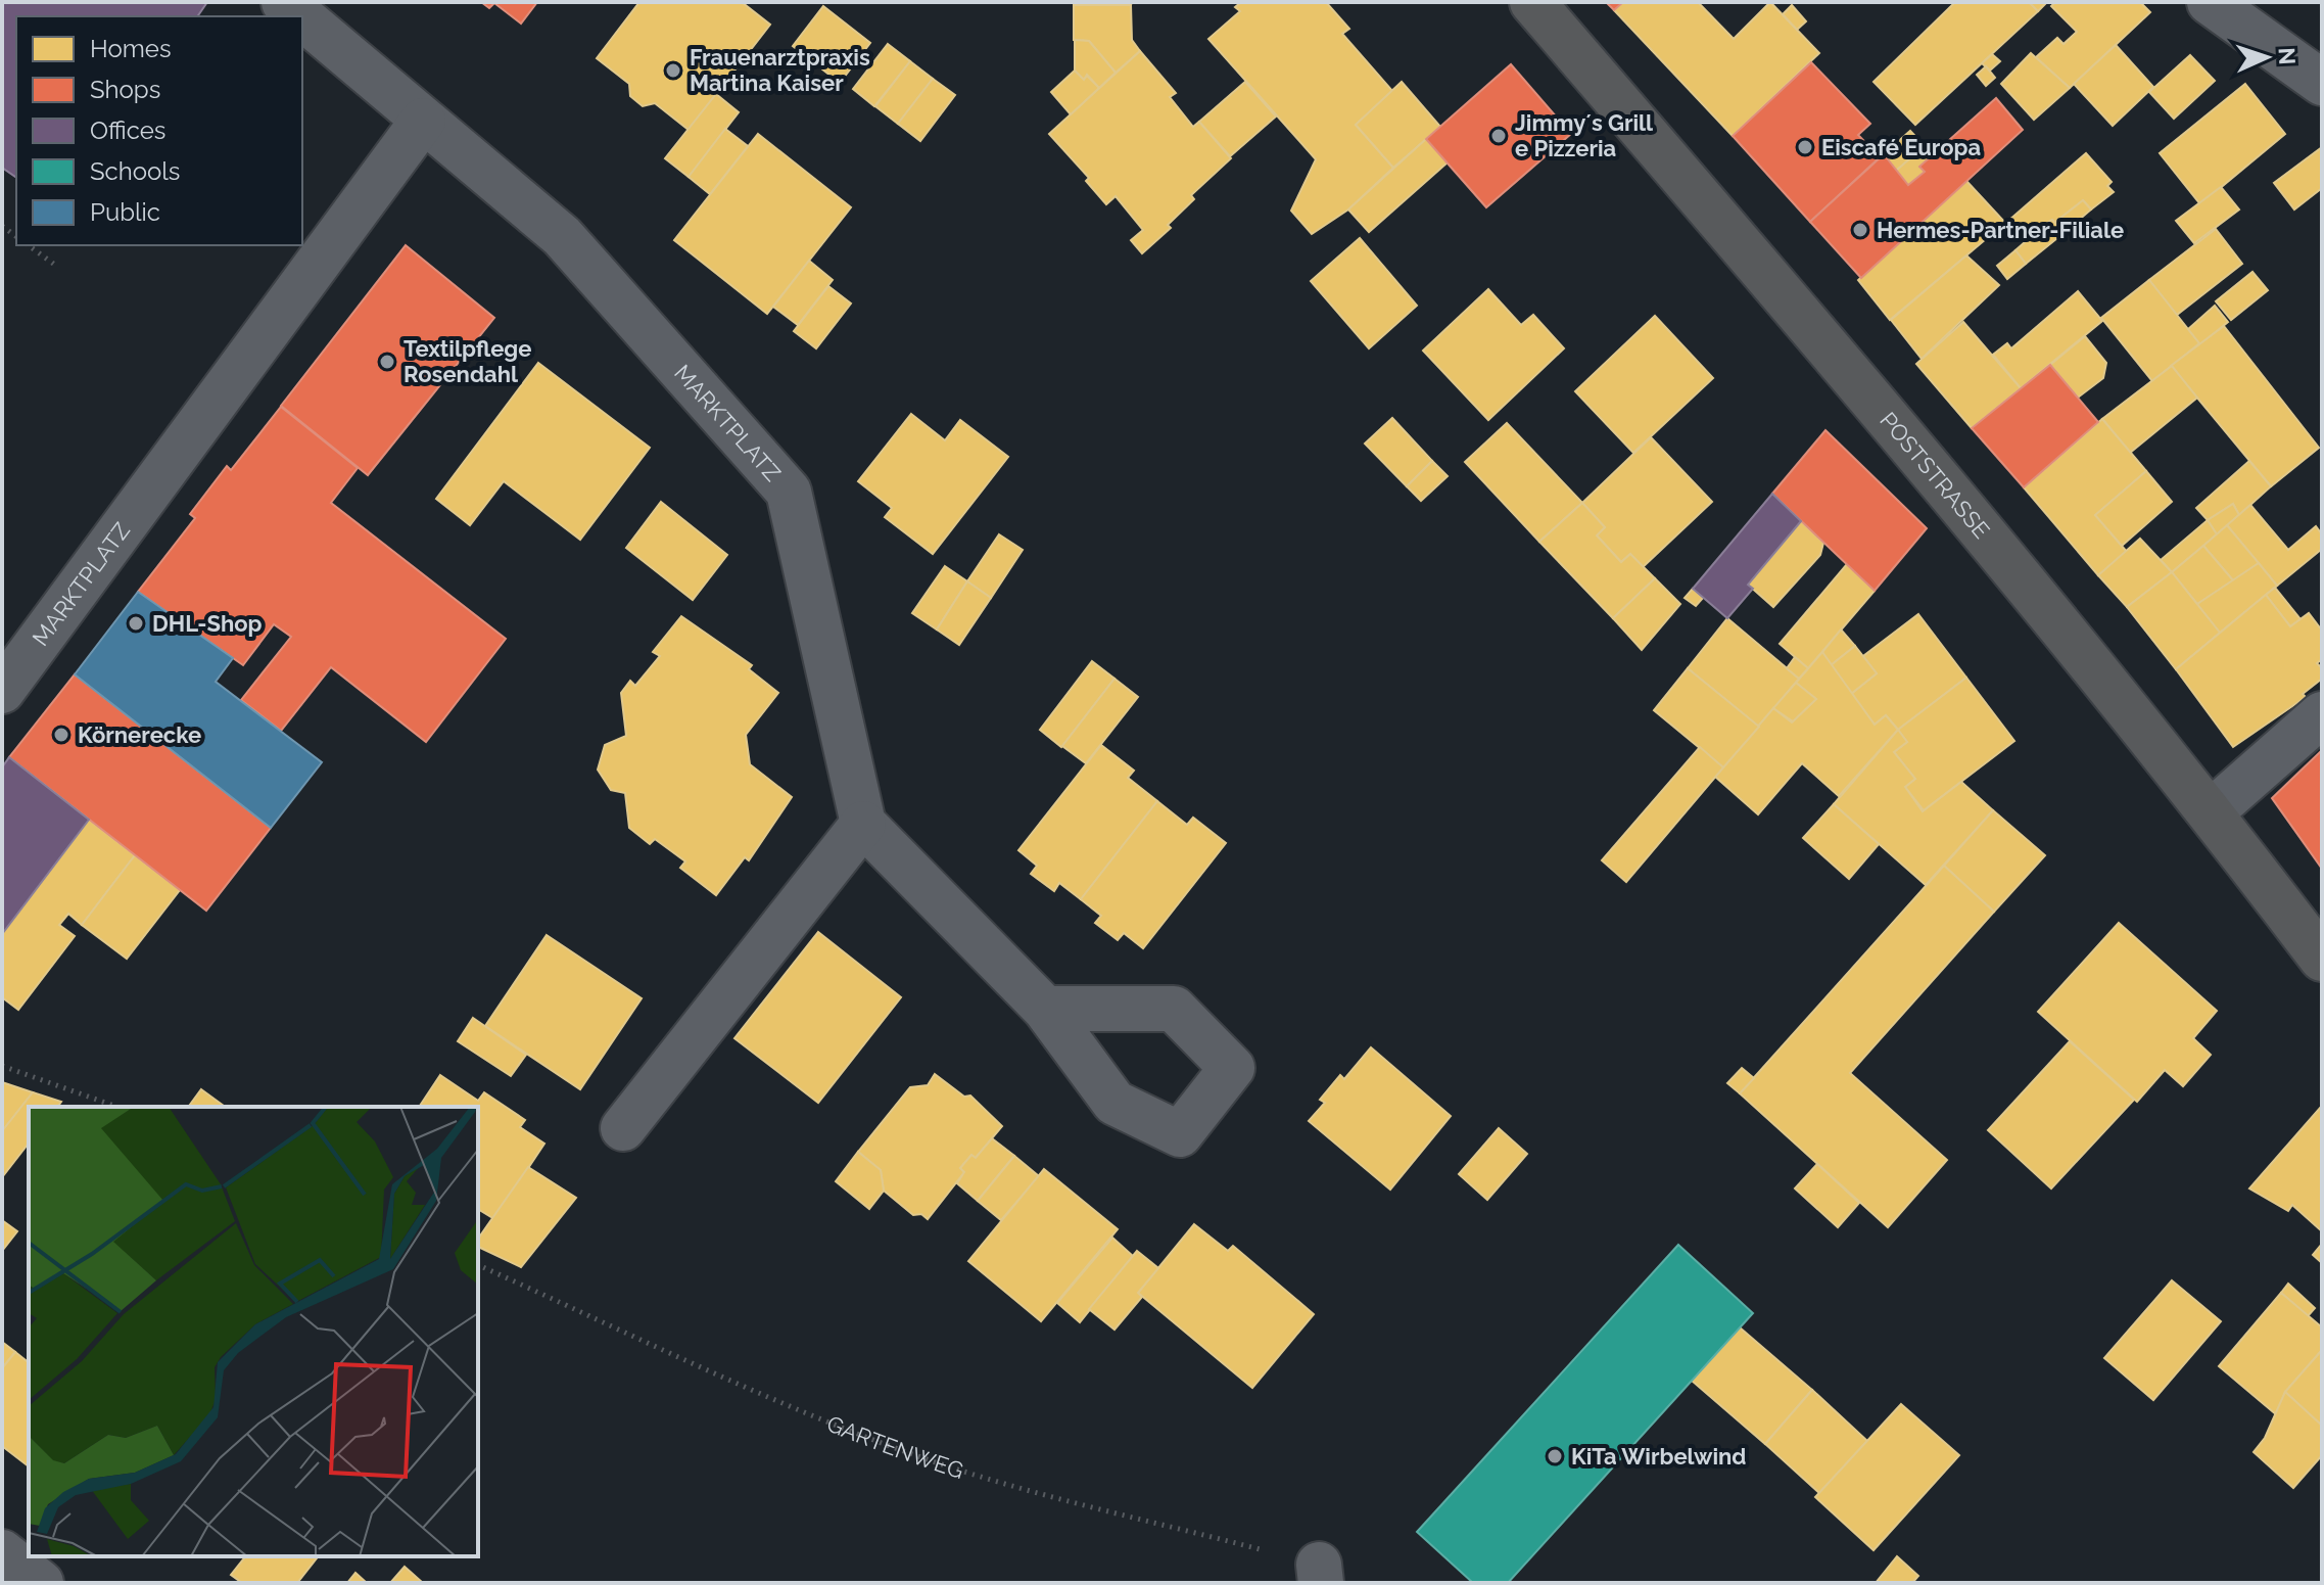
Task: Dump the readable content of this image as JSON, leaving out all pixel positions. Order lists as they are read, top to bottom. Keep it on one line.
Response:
{"streets":{"street":["MARKTPLATZ","POSTSTRASSE"],"path":["GARTENWEG"]},"places":["Frauenarztpraxis Martina Kaiser","Jimmy´s Grill e Pizzeria","Eiscafé Europa","Hermes-Partner-Filiale","Textilpflege Rosendahl","DHL-Shop","Körnerecke","KiTa Wirbelwind"],"legend":["Homes","Shops","Offices","Schools","Public"],"north":"right"}
